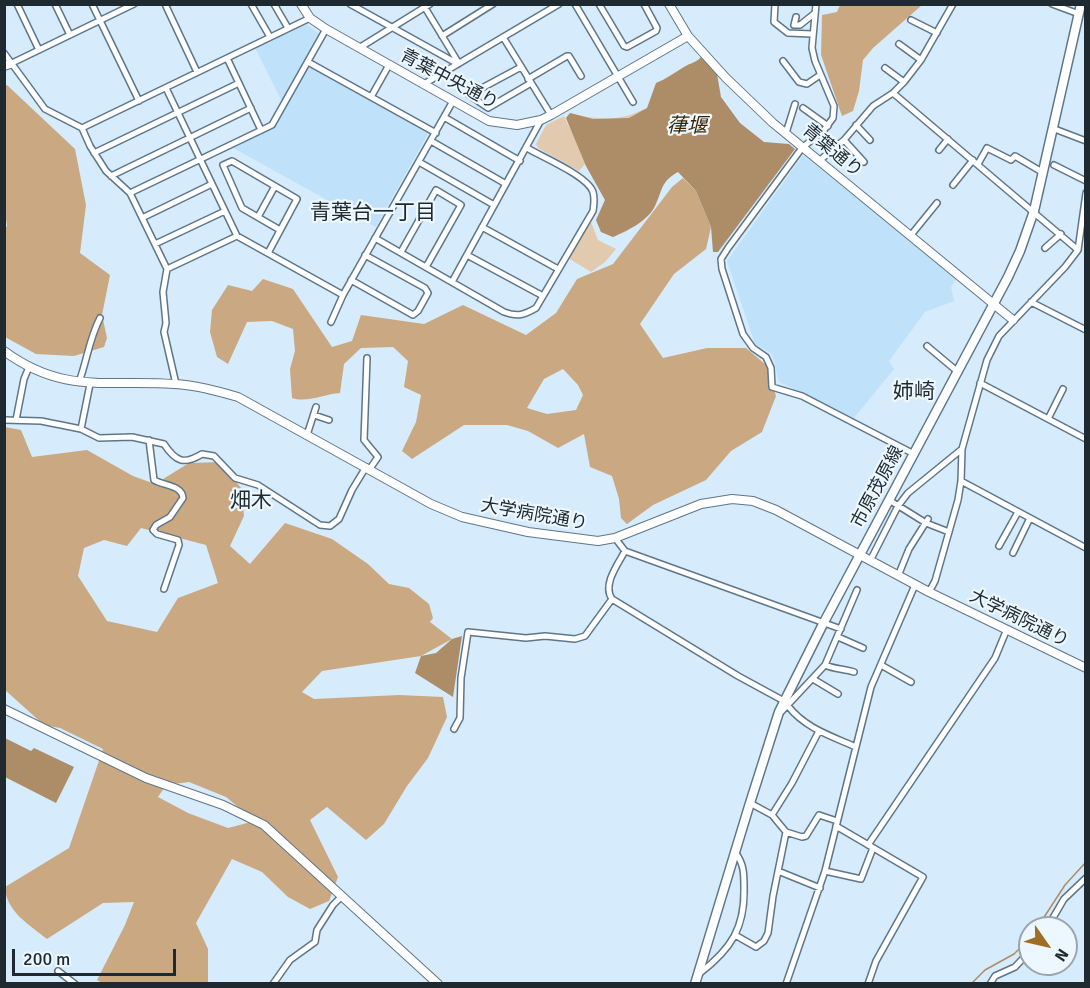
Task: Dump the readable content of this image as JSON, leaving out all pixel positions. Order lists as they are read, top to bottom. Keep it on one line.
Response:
{"streets":{"main road":["市原茂原線"],"street":["青葉中央通り","青葉通り","大学病院通り"]},"crossings":[["青葉中央通り","青葉通り"],["青葉通り","市原茂原線"],["市原茂原線","大学病院通り"]],"districts":["青葉台一丁目","姉崎","畑木"],"water":["葎堰"],"scale_bar":"200 m","north":"bottom right"}
